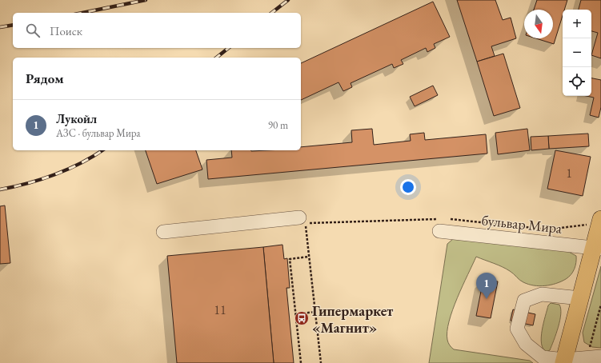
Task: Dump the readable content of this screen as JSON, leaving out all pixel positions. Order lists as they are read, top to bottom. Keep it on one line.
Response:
{"streets":{"street":["бульвар Мира"]},"places":{"bus stop":["Гипермаркет «Магнит»"]},"house_numbers":["1","11"],"north":"bottom","page":{"map_buttons":["+","−"],"search":"Поиск","heading":"Рядом","list":[{"mark":"1","name":"Лукойл","note":"АЗС · бульвар Мира","value":"90 m"}],"pins":"1"}}
